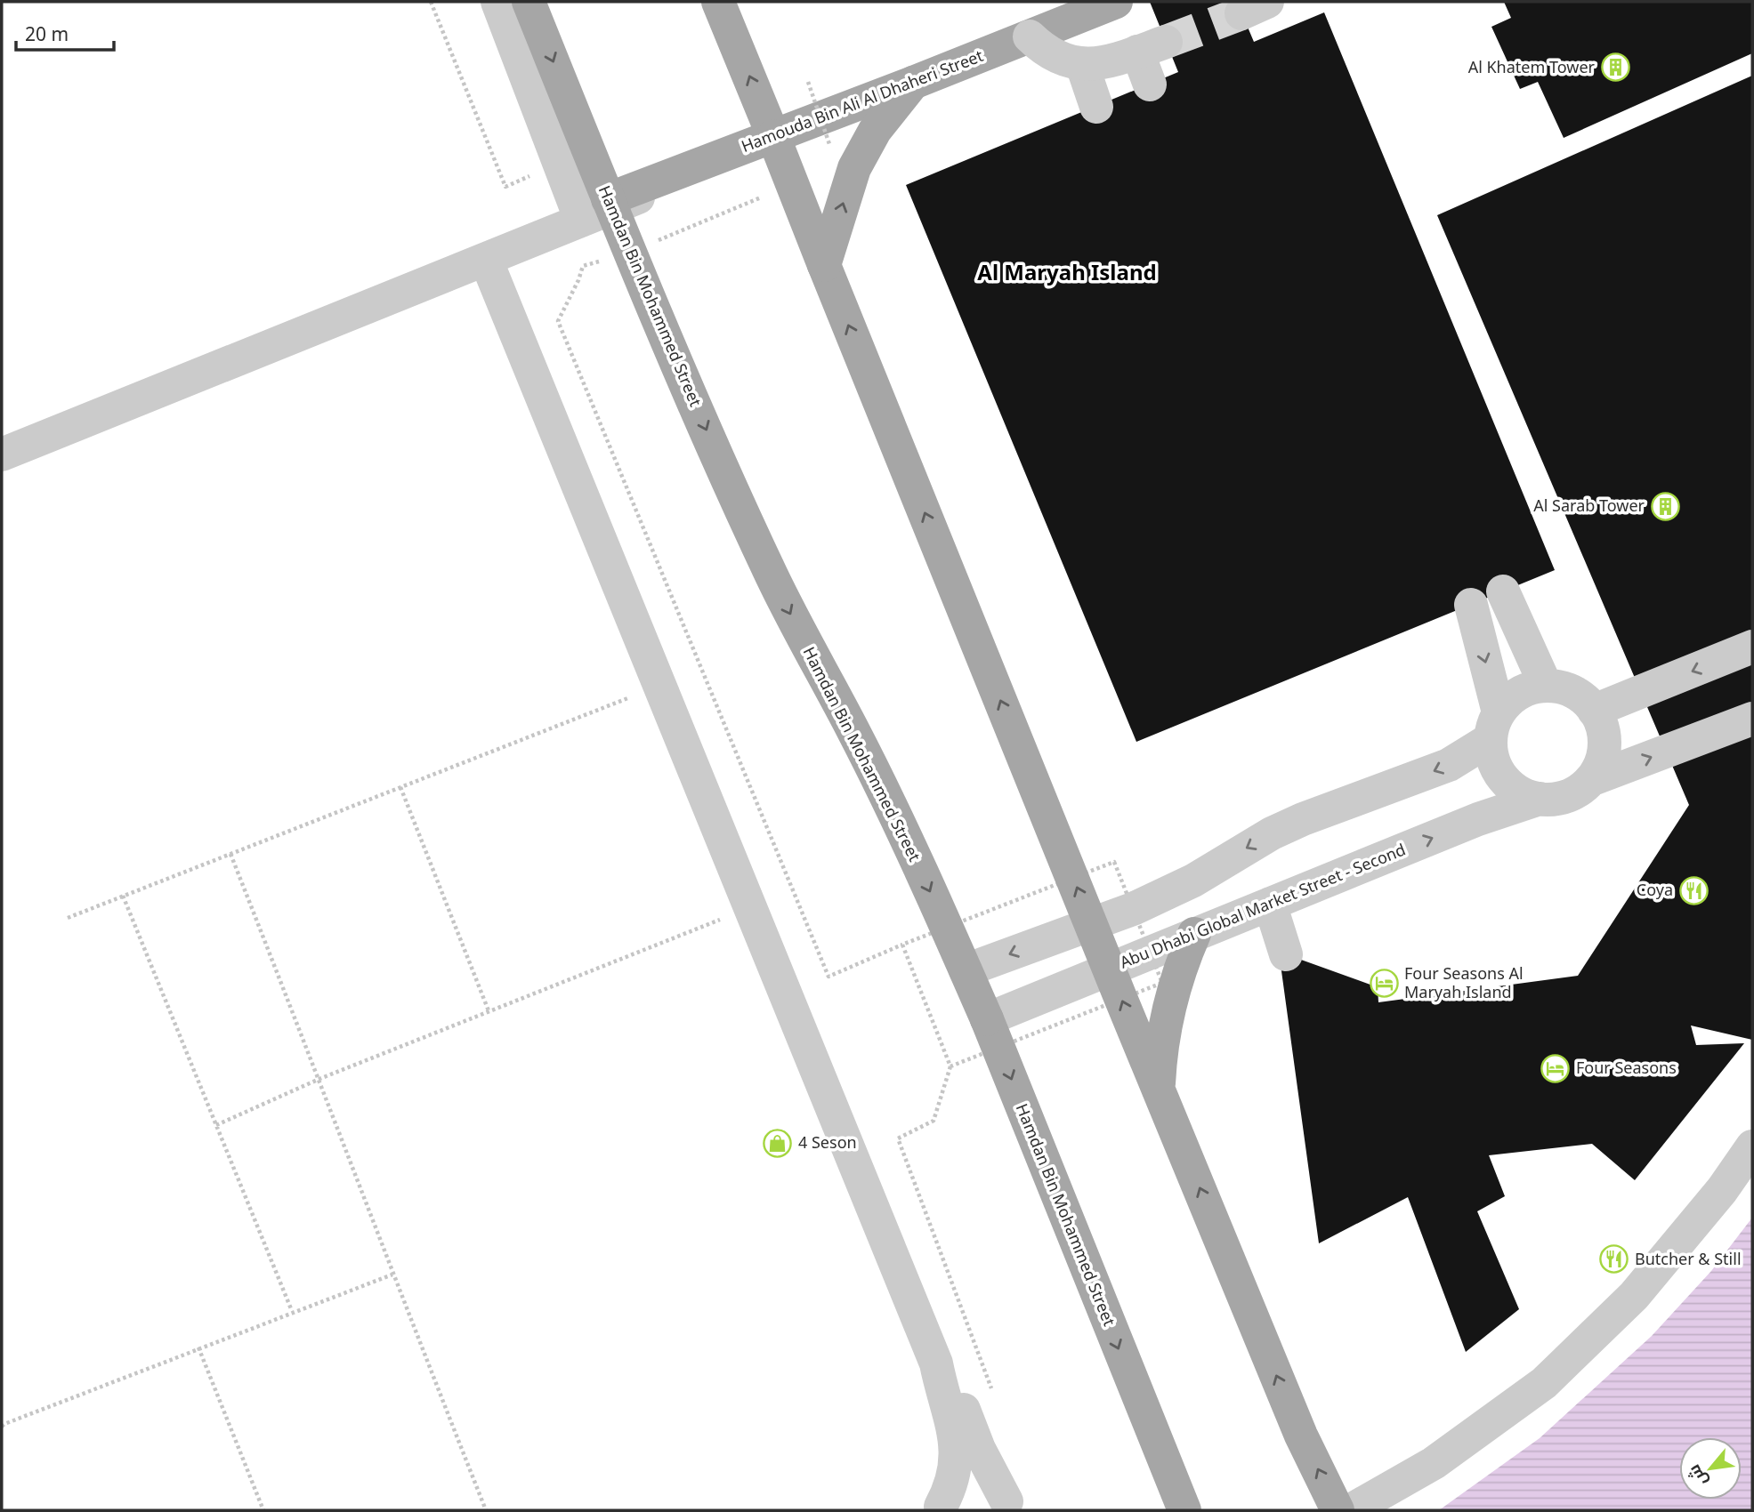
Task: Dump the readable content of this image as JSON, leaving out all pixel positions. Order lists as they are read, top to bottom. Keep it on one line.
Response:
{"streets":{"main road":["Hamouda Bin Ali Al Dhaheri Street","Hamdan Bin Mohammed Street"],"street":["Abu Dhabi Global Market Street - Second"]},"crossings":[["Hamouda Bin Ali Al Dhaheri Street","Hamdan Bin Mohammed Street"],["Hamdan Bin Mohammed Street","Abu Dhabi Global Market Street - Second"]],"districts":["Al Maryah Island"],"places":{"building":["Al Khatem Tower","Al Sarab Tower"],"restaurant":["Coya","Butcher & Still"],"hotel":["Four Seasons Al Maryah Island","Four Seasons"],"shop":["4 Seson"]},"scale_bar":"20 m","north":"bottom left"}
